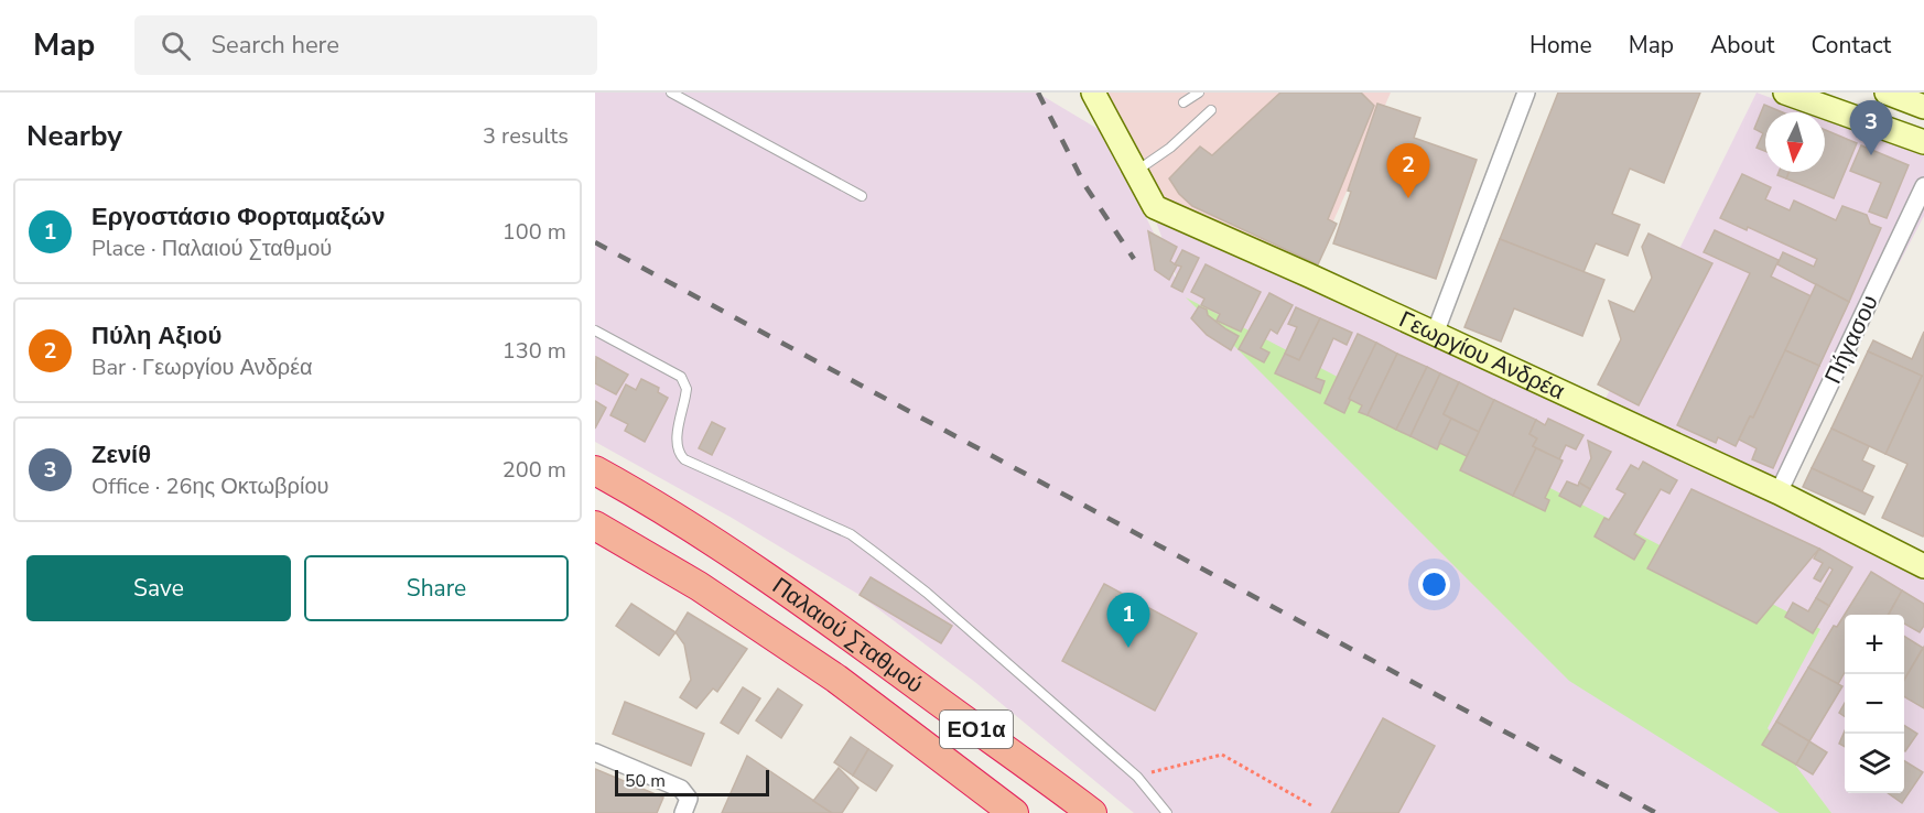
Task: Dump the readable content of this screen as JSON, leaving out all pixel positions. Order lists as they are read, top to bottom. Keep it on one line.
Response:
{"streets":{"highway":["Παλαιού Σταθμού","ΕΟ1α"],"main road":["Γεωργίου Ανδρέα"],"street":["Πήγασου"]},"crossings":[["Πήγασου","Γεωργίου Ανδρέα"]],"scale_bar":"50 m","north":"bottom","page":{"header":"Map","search":"Search here","nav":["Home","Map","About","Contact"],"heading":["Nearby","3 results"],"pins":["3","2","1"],"list":[{"mark":"1","name":"Εργοστάσιο Φορταμαξών","note":"Place · Παλαιού Σταθμού","value":"100 m"},{"mark":"2","name":"Πύλη Αξιού","note":"Bar · Γεωργίου Ανδρέα","value":"130 m"},{"mark":"3","name":"Ζενίθ","note":"Office · 26ης Οκτωβρίου","value":"200 m"}],"buttons":["Save","Share"],"map_buttons":["+","−"],"scale":"50 m"}}
